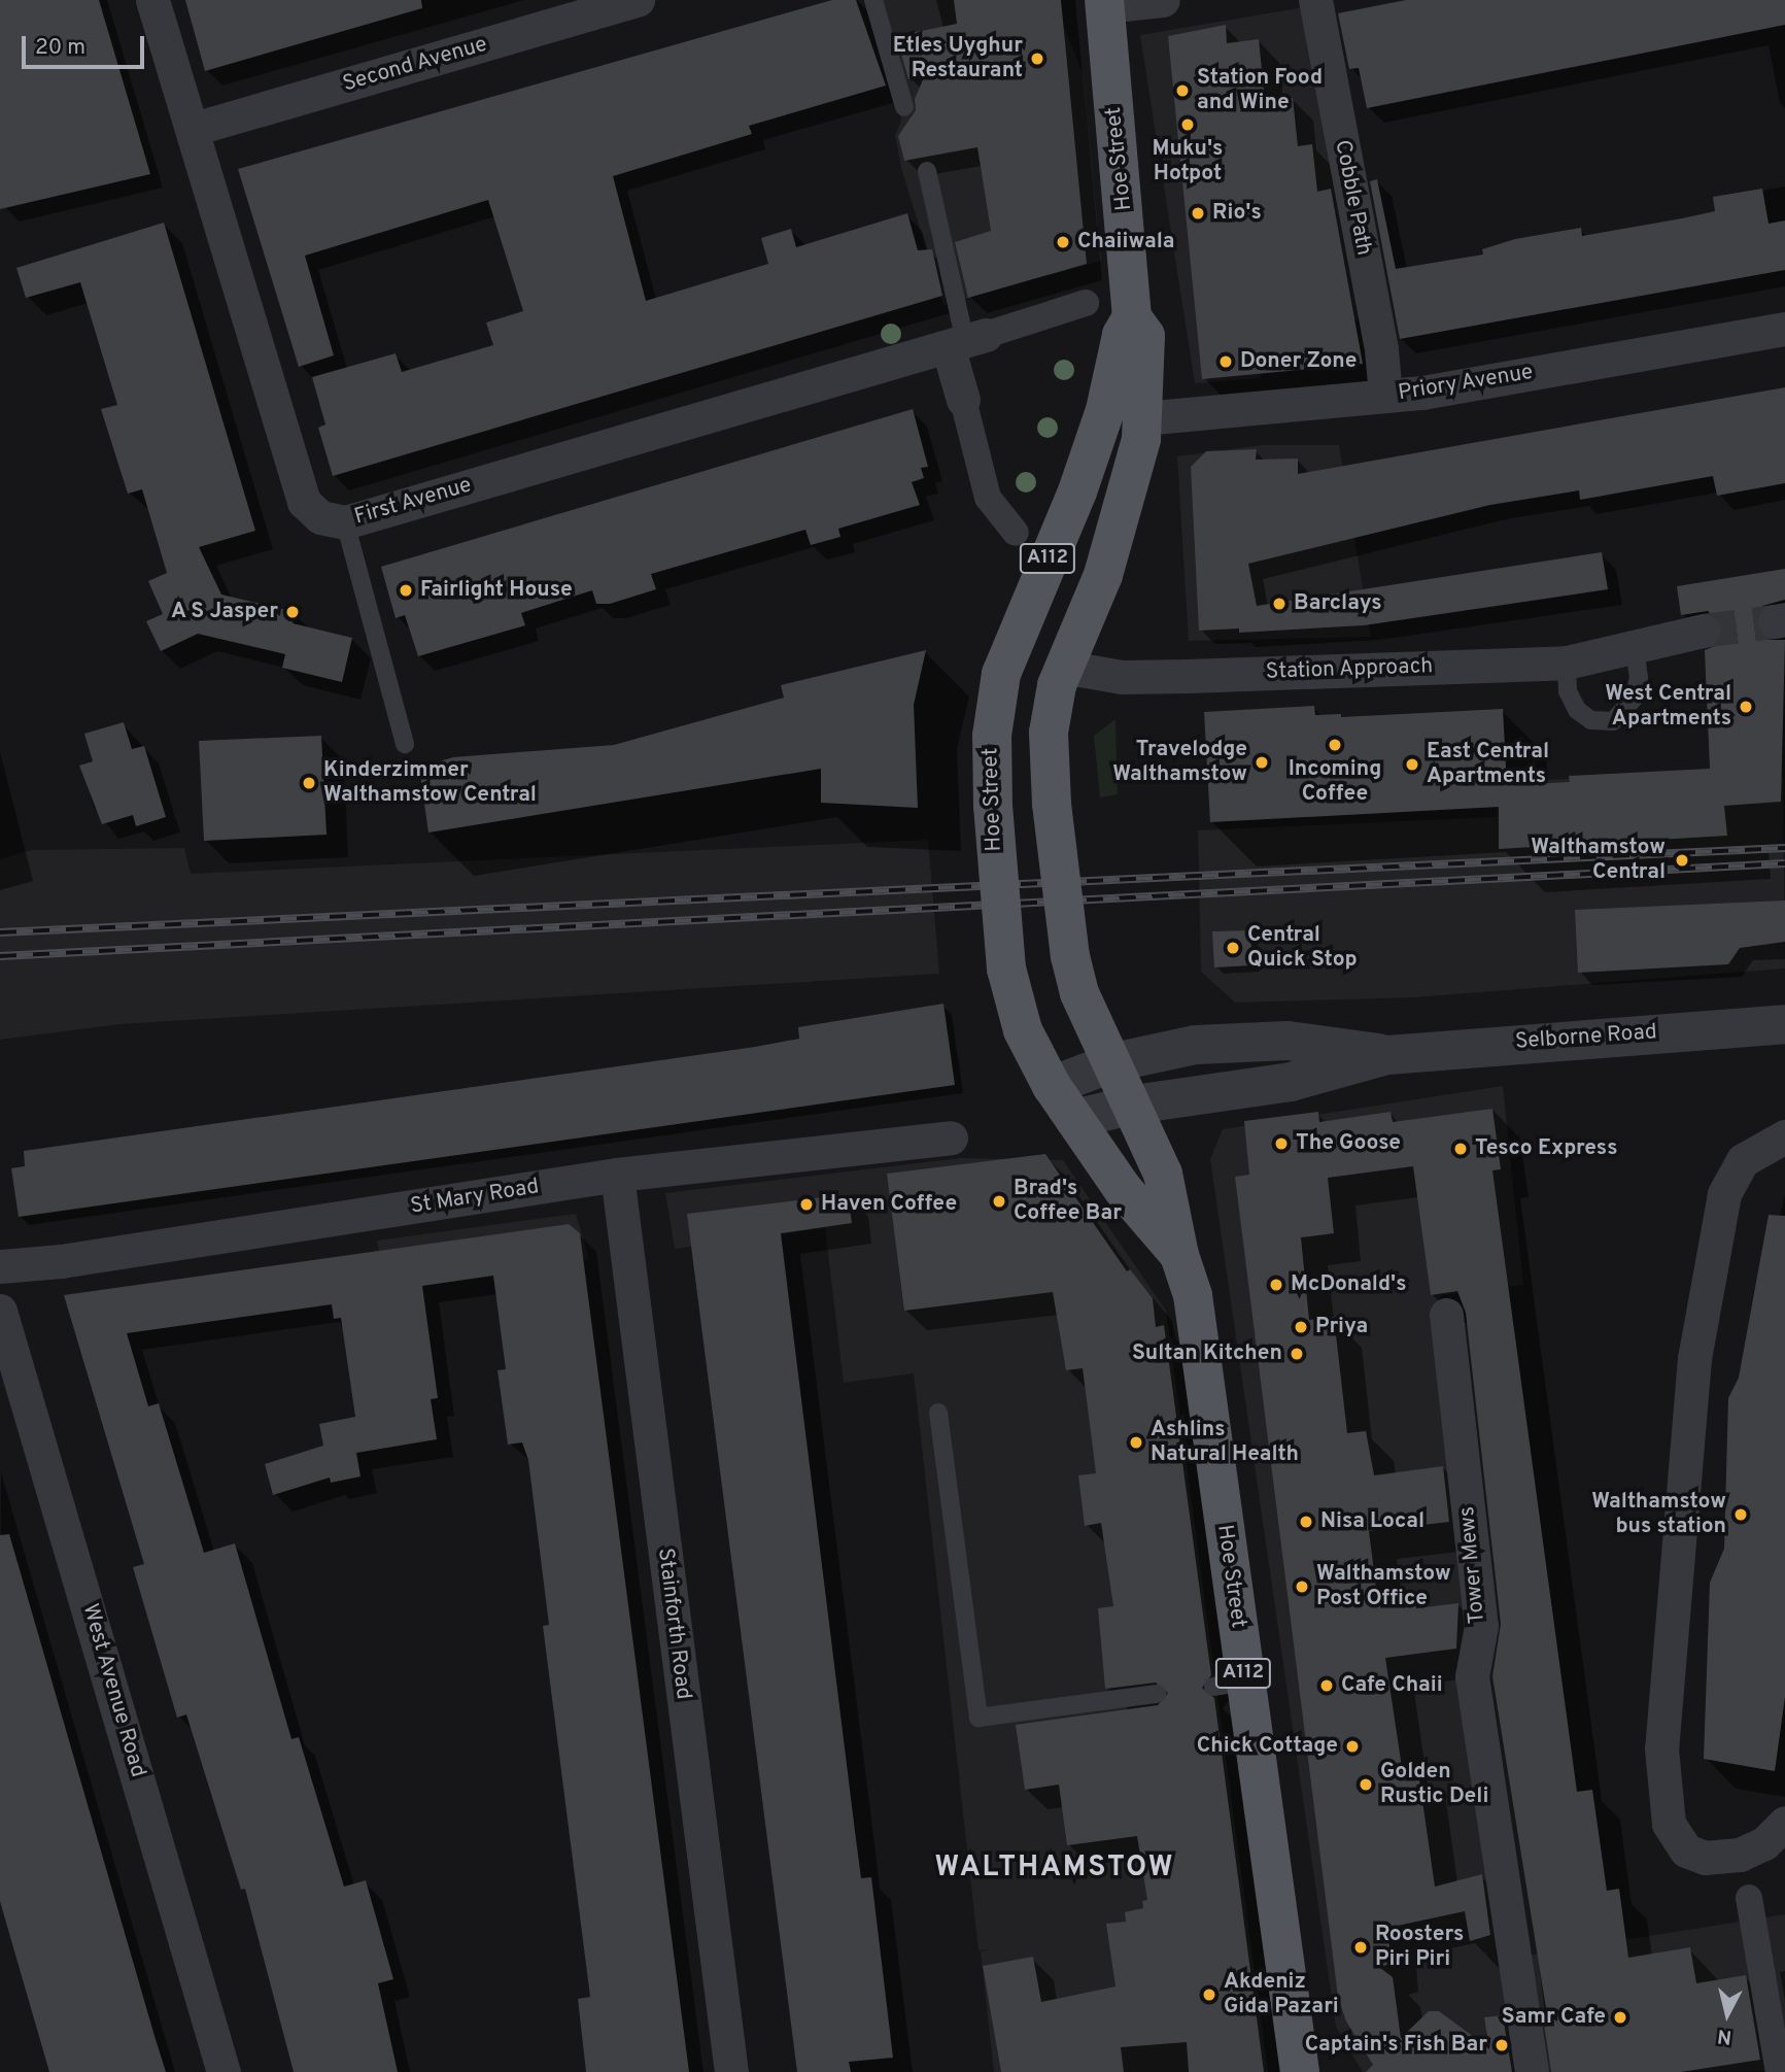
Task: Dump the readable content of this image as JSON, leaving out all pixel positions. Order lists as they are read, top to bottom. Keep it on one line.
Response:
{"streets":{"main road":["Hoe Street","A112"],"street":["Second Avenue","Cobble Path","Priory Avenue","First Avenue","Station Approach","Selborne Road","St Mary Road","Tower Mews","Stainforth Road","West Avenue Road"]},"crossings":[["Second Avenue","First Avenue"],["Hoe Street","Priory Avenue"],["Hoe Street","Station Approach"],["Hoe Street","Selborne Road"],["Cobble Path","Priory Avenue"],["St Mary Road","Stainforth Road"]],"districts":["WALTHAMSTOW"],"places":["Etles Uyghur Restaurant","Station Food and Wine","Muku's Hotpot","Rio's","Chaiiwala","Doner Zone","Fairlight House","Barclays","A S Jasper","West Central Apartments","Incoming Coffee","Travelodge Walthamstow","East Central Apartments","Kinderzimmer Walthamstow Central","Walthamstow Central","Central Quick Stop","The Goose","Tesco Express","Brad's Coffee Bar","Haven Coffee","McDonald's","Priya","Sultan Kitchen","Ashlins Natural Health","Walthamstow bus station","Nisa Local","Walthamstow Post Office","Cafe Chaii","Chick Cottage","Golden Rustic Deli","Roosters Piri Piri","Akdeniz Gida Pazari","Samr Cafe","Captain's Fish Bar"],"scale_bar":"20 m","north":"bottom"}
